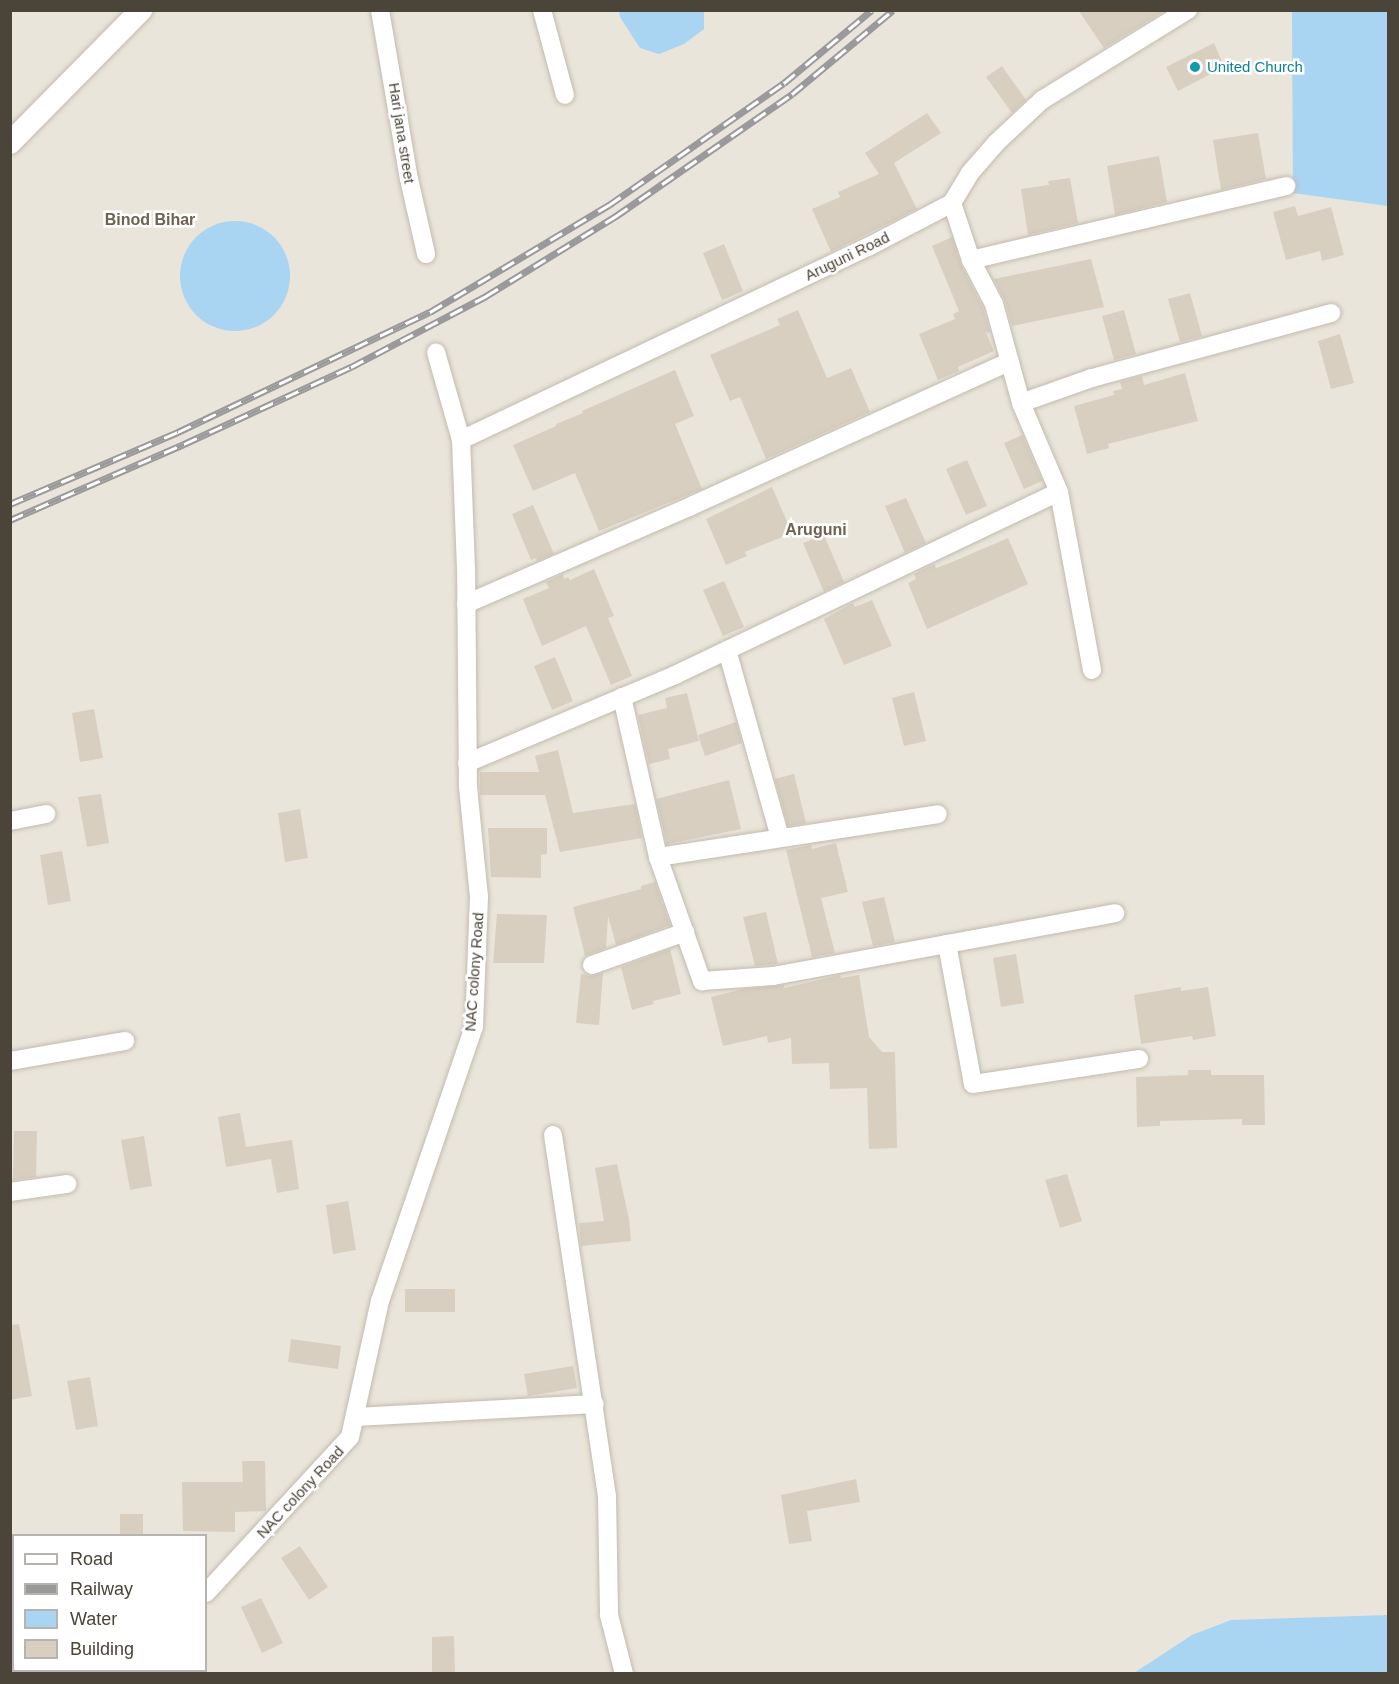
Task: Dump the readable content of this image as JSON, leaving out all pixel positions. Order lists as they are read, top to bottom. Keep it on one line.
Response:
{"streets":{"street":["Hari jana street","Aruguni Road","NAC colony Road"]},"crossings":[["Aruguni Road","NAC colony Road"]],"districts":["Binod Bihar","Aruguni"],"places":["United Church"],"legend":["Road","Railway","Water","Building"]}
